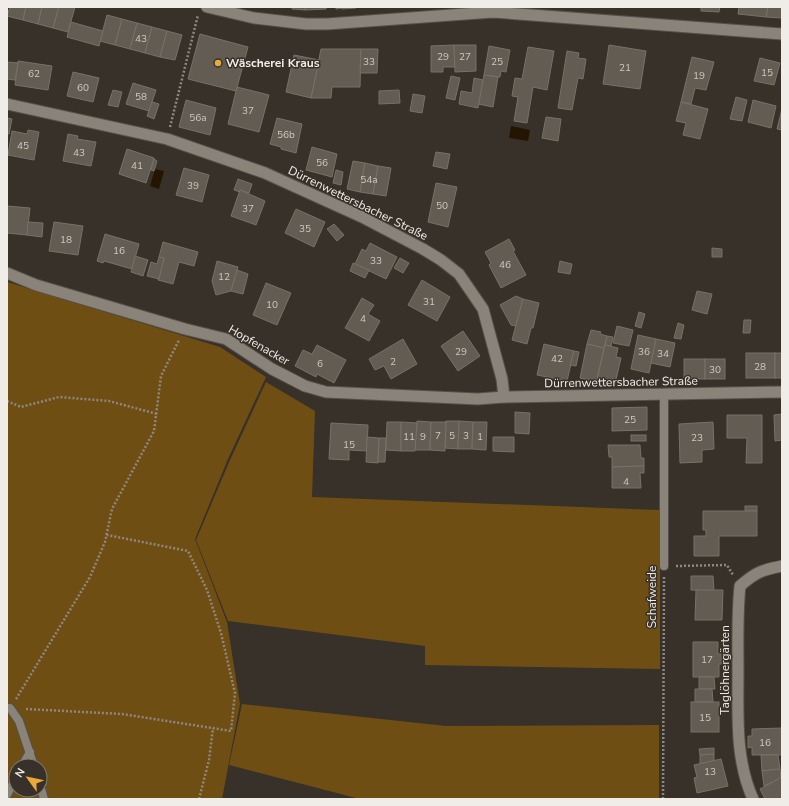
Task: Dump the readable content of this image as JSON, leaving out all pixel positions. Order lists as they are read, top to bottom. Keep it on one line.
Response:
{"streets":{"street":["Dürrenwettersbacher Straße","Hopfenacker","Taglöhnergärten"],"lane":["Schafweide"]},"crossings":[["Dürrenwettersbacher Straße","Hopfenacker"],["Dürrenwettersbacher Straße","Schafweide"]],"places":["Wäscherei Kraus"],"house_numbers":["43","29","27","33","25","21","15","62","19","60","58","37","56a","56b","45","43","56","41","54a","39","50","37","35","18","16","33","46","12","31","10","4","29","36","34","42","2","6","28","30","25","7","5","3","11","9","1","23","15","4","17","15","16","13"],"north":"top left"}
